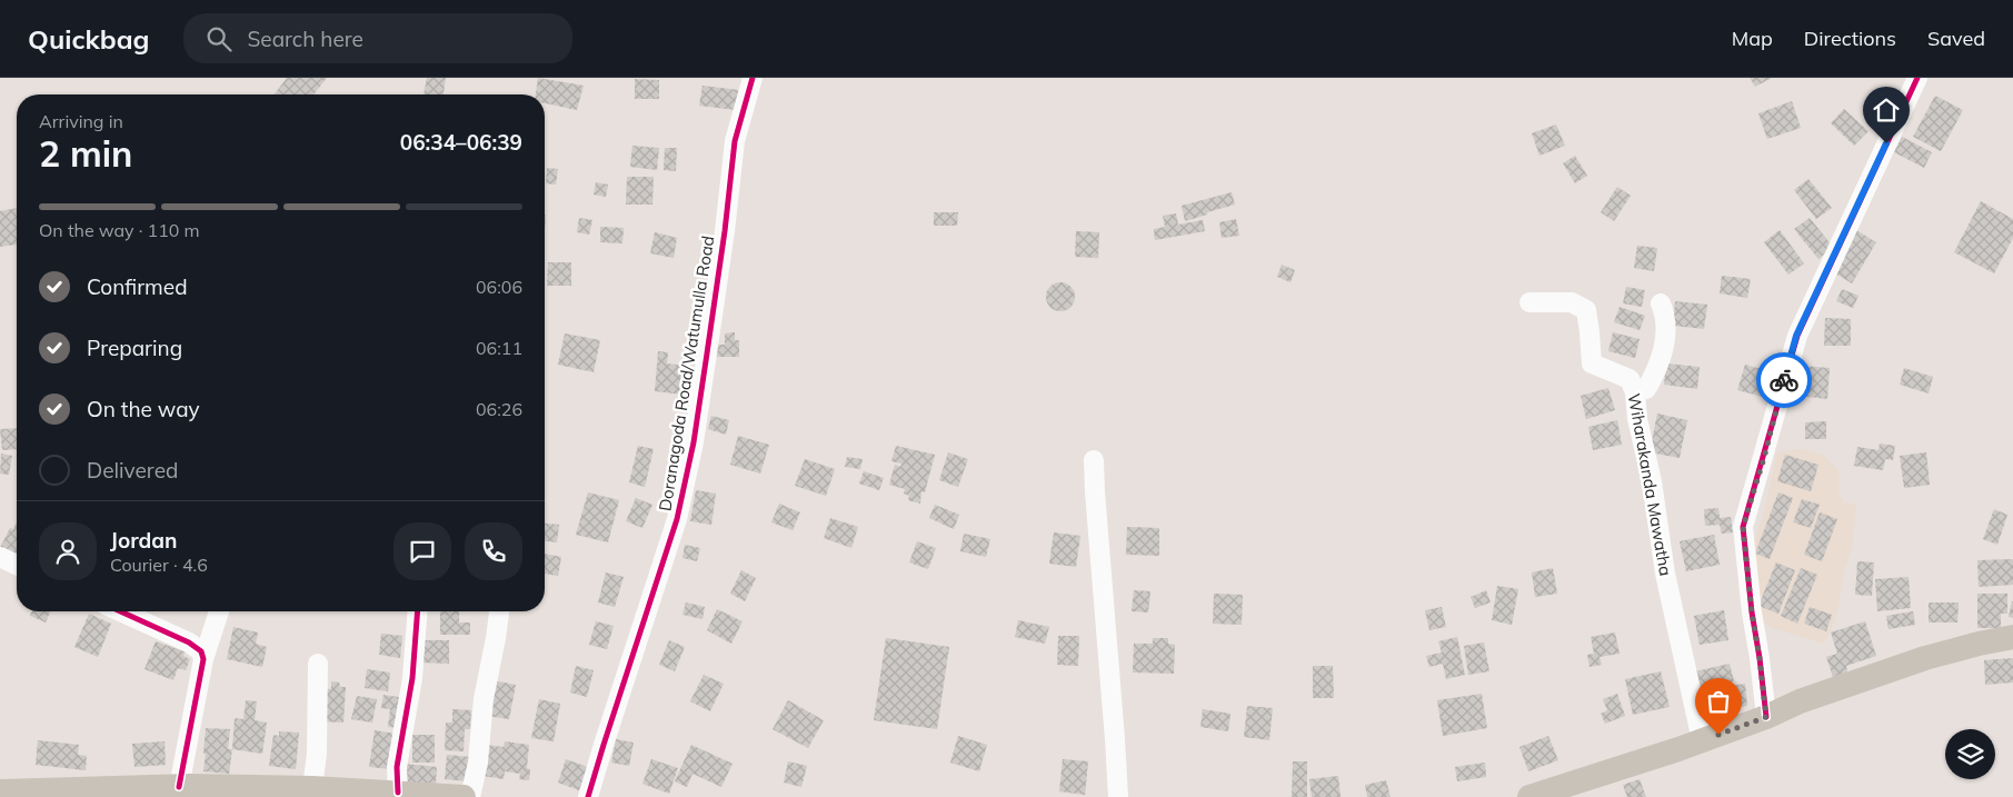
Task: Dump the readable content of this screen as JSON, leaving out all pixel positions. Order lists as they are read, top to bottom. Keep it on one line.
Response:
{"streets":{"street":["Doranagoda Road/Watumulla Road","Wiharakanda Mawatha"]},"page":{"header":"Quickbag","search":"Search here","nav":["Map","Directions","Saved"],"heading":["2 min","Arriving in","06:34–06:39"],"panel":["Jordan","Courier · 4.6"],"bar":"On the way · 110 m","list":[["Confirmed","06:06"],["Preparing","06:11"],["On the way","06:26"],"Delivered"]}}
